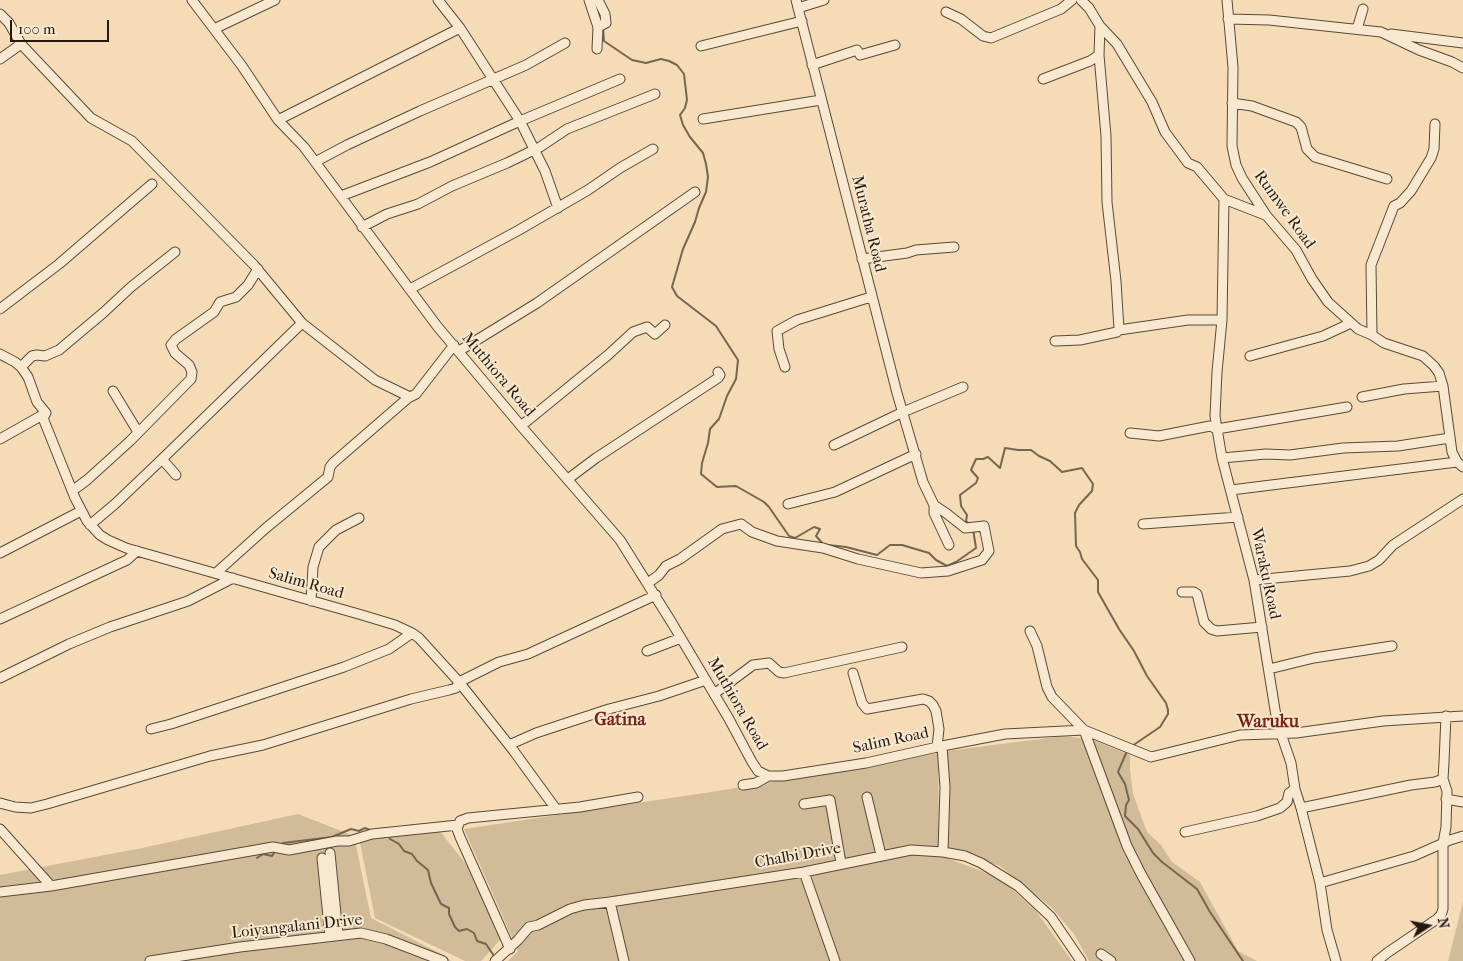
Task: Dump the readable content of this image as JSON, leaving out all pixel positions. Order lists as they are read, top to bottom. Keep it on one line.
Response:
{"streets":{"street":["Rumwe Road","Muratha Road","Muthiora Road","Waraku Road","Salim Road","Chalbi Drive","Loiyangalani Drive"]},"crossings":[["Muthiora Road","Salim Road"],["Salim Road","Chalbi Drive"]],"districts":["Gatina","Waruku"],"scale_bar":"100 m","north":"right"}
